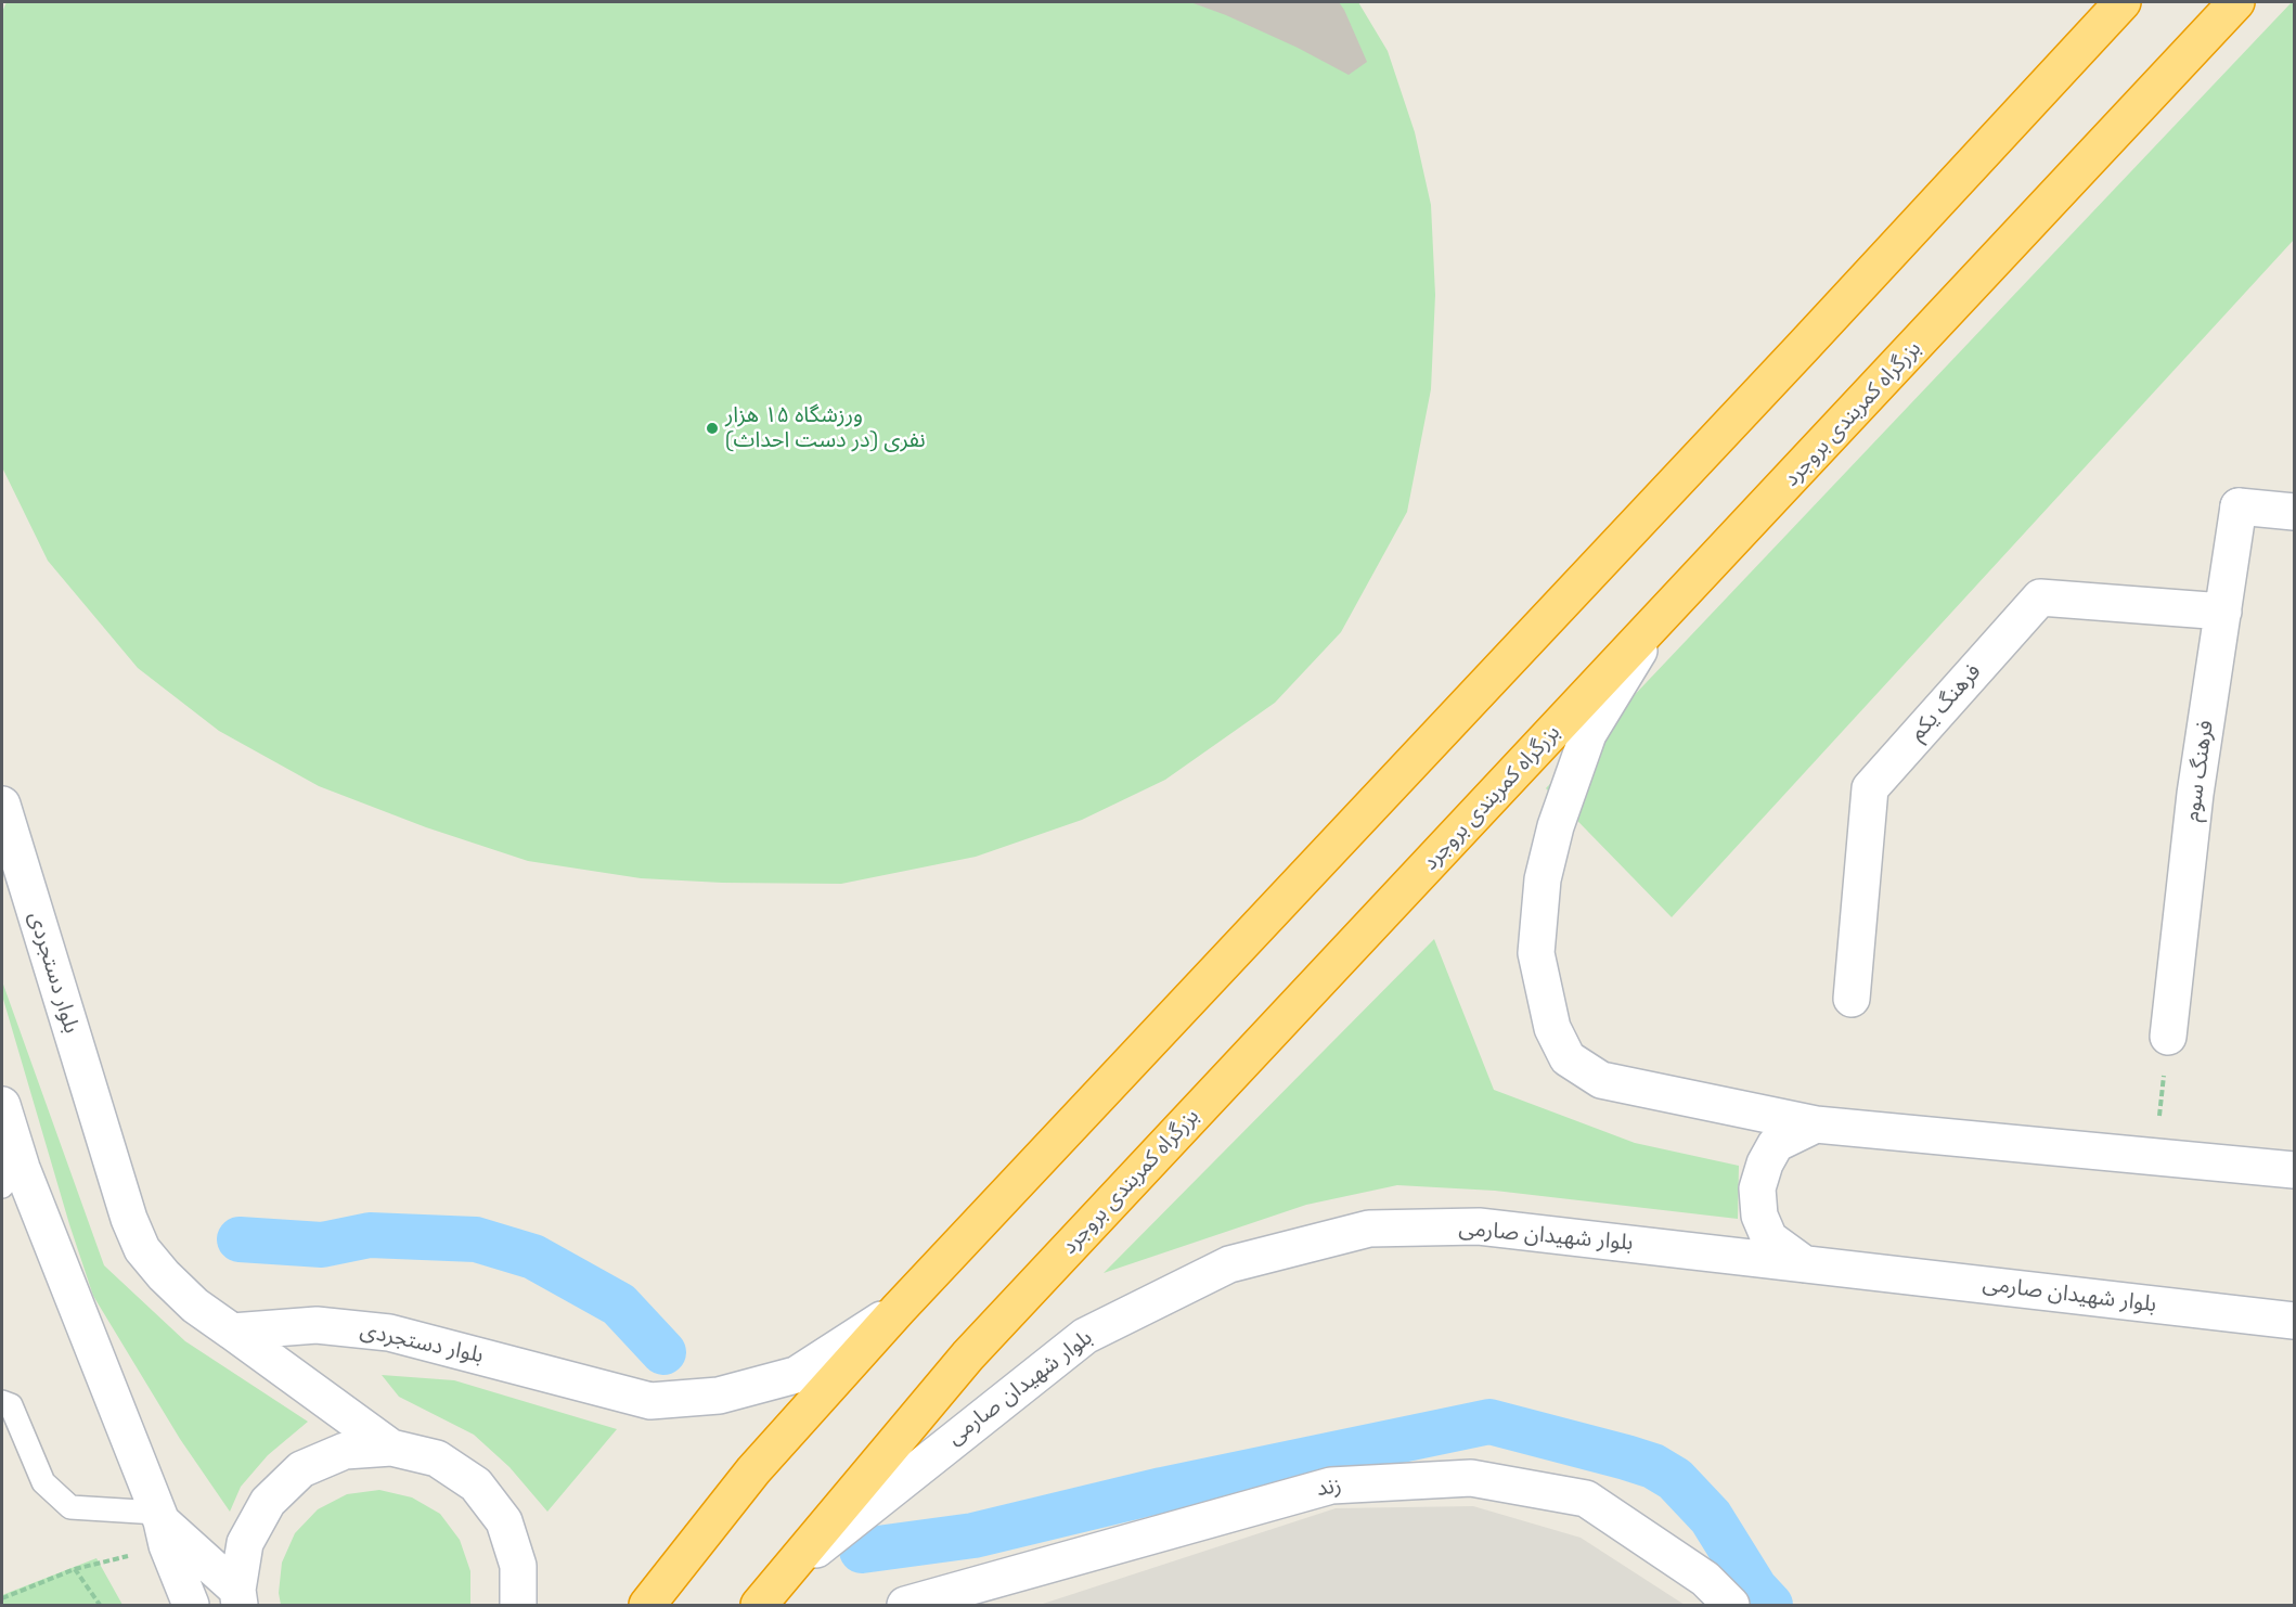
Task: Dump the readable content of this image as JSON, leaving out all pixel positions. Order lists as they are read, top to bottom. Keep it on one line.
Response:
{"streets":{"highway":["بزرگراه کمربندی بروجرد"],"street":["فرهنگ یکم","فرهنگ سوم","بلوار دستجردی","بلوار شهیدان صارمی","زند"]},"crossings":[["بزرگراه کمربندی بروجرد","بلوار شهیدان صارمی"],["فرهنگ یکم","فرهنگ سوم"]],"places":["ورزشگاه ۱۵ هزار نفری (در دست احداث)"]}
